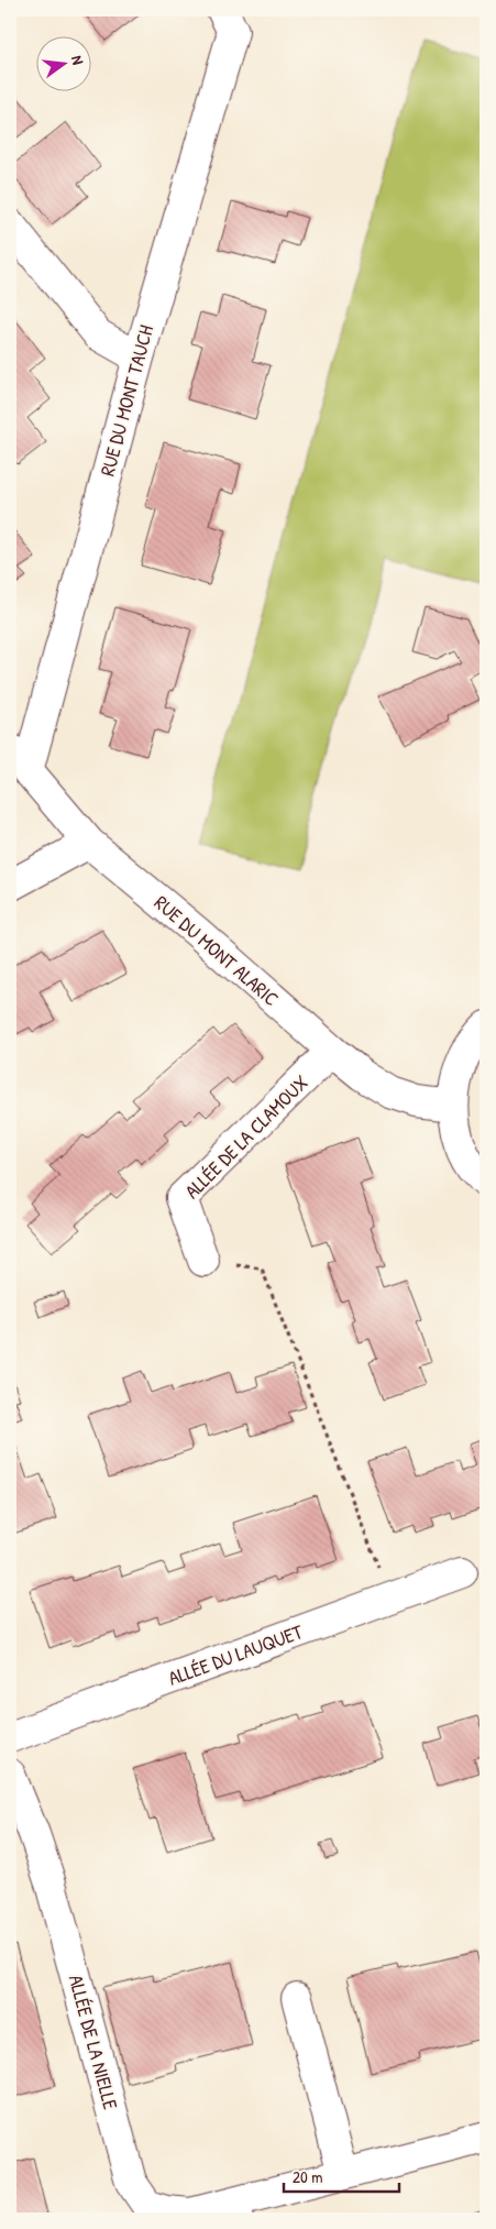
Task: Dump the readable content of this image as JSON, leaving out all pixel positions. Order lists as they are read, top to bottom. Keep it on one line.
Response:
{"streets":{"street":["RUE DU MONT TAUCH","RUE DU MONT ALARIC","ALLÉE DE LA CLAMOUX","ALLÉE DU LAUQUET","ALLÉE DE LA NIELLE"]},"crossings":[["RUE DU MONT TAUCH","RUE DU MONT ALARIC"],["RUE DU MONT ALARIC","ALLÉE DE LA CLAMOUX"]],"scale_bar":"20 m","north":"right"}
